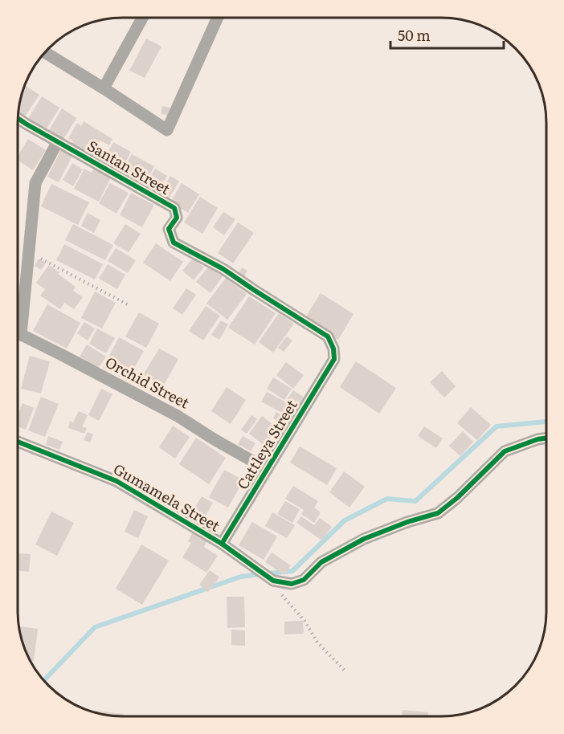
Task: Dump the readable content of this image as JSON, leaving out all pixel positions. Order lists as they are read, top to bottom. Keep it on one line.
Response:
{"streets":{"street":["Santan Street","Orchid Street","Cattleya Street","Gumamela Street"]},"crossings":[["Santan Street","Cattleya Street"],["Orchid Street","Cattleya Street"],["Cattleya Street","Gumamela Street"]],"scale_bar":"50 m"}
